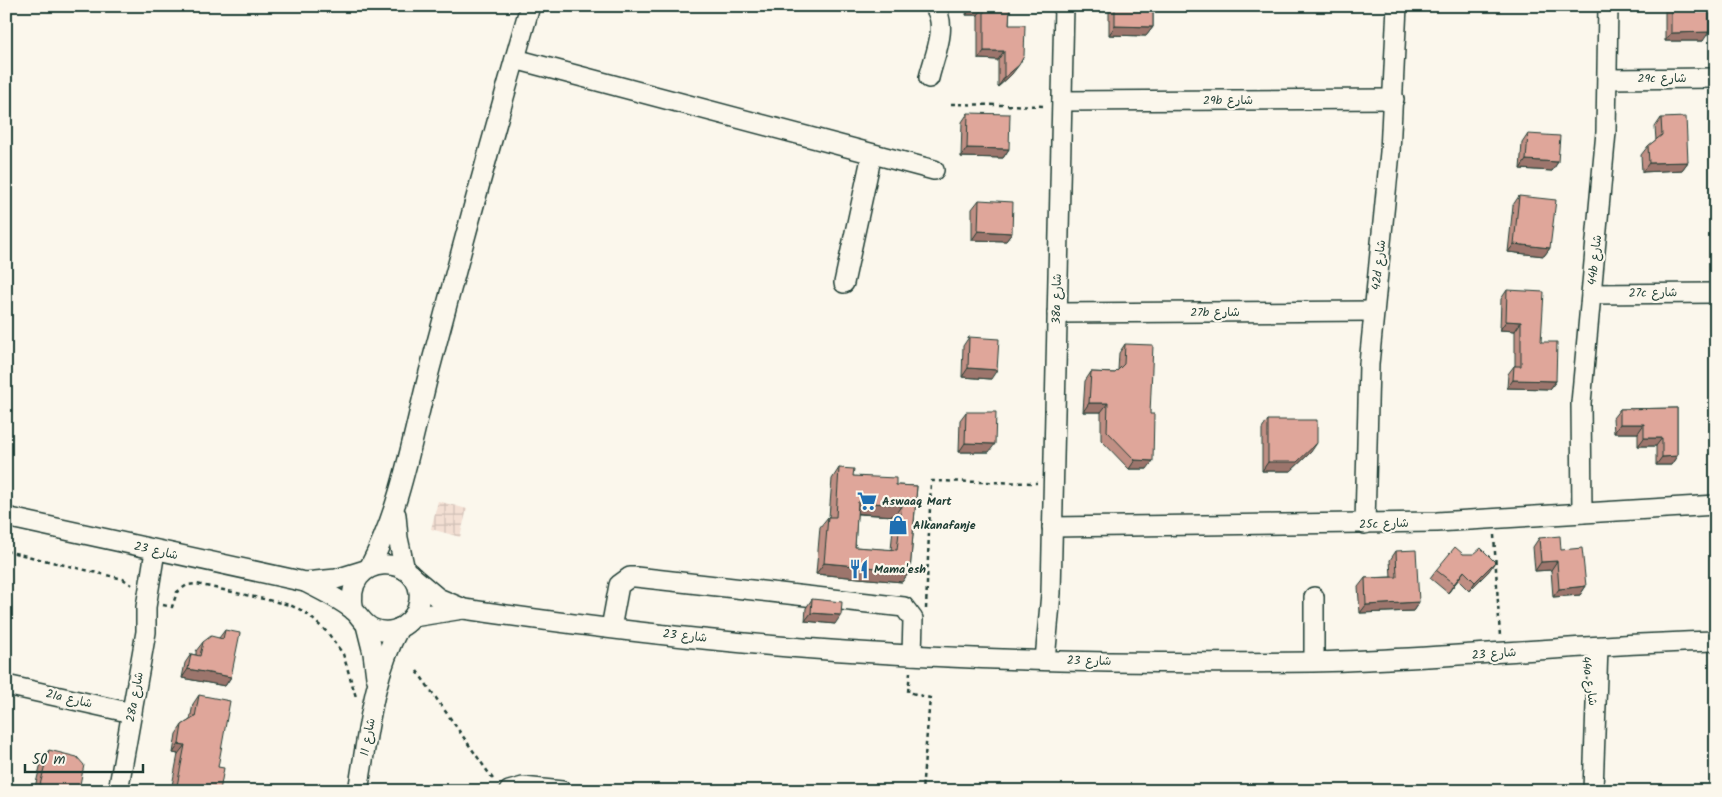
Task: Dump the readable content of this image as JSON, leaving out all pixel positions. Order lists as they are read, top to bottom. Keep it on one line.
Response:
{"streets":{"street":["29c شارع","29b شارع","44b شارع","42d شارع","27c شارع","38a شارع","27b شارع","25c شارع","شارع 23","44a شارع","28a شارع","21a شارع","شارع 11"]},"crossings":[["29c شارع","44b شارع"],["29b شارع","42d شارع"],["29b شارع","38a شارع"],["44b شارع","27c شارع"],["44b شارع","25c شارع"],["42d شارع","27b شارع"],["42d شارع","25c شارع"],["38a شارع","27b شارع"],["38a شارع","25c شارع"],["38a شارع","شارع 23"],["شارع 23","44a شارع"],["شارع 23","28a شارع"],["شارع 23","شارع 11"],["28a شارع","21a شارع"]],"places":{"supermarket":["Aswaaq Mart"],"shop":["Alkanafanje"],"restaurant":["Mama'esh"]},"scale_bar":"50 m"}
